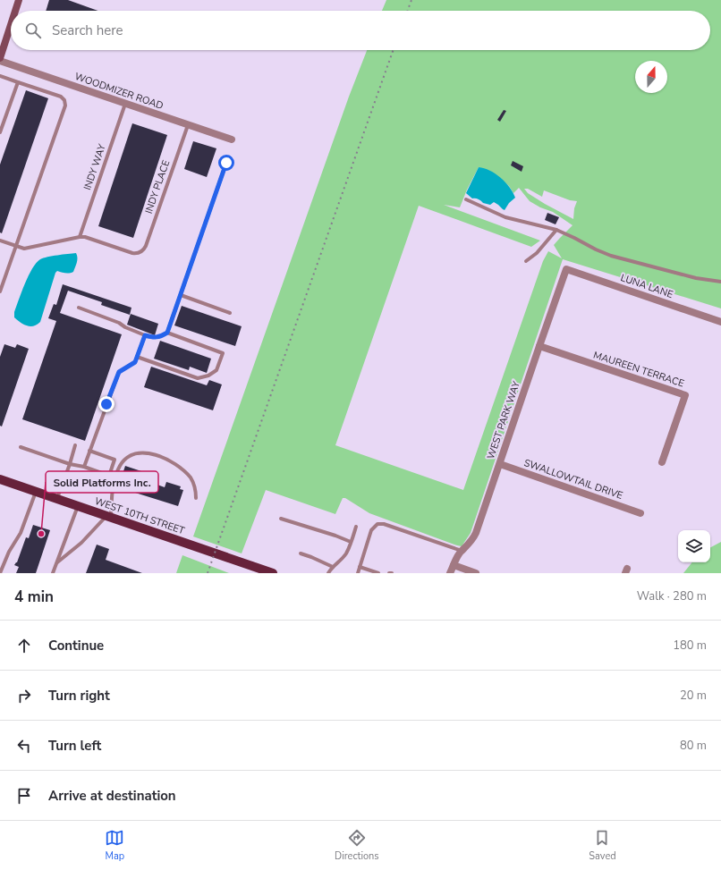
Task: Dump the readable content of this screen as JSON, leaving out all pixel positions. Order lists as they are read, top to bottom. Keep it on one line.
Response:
{"streets":{"main road":["WEST 10TH STREET"],"street":["WOODMIZER ROAD","LUNA LANE","MAUREEN TERRACE","WEST PARK WAY","SWALLOWTAIL DRIVE"],"lane":["INDY WAY","INDY PLACE"]},"crossings":[["WOODMIZER ROAD","INDY WAY"],["WOODMIZER ROAD","INDY PLACE"],["INDY WAY","INDY PLACE"],["LUNA LANE","WEST PARK WAY"],["MAUREEN TERRACE","WEST PARK WAY"],["WEST PARK WAY","SWALLOWTAIL DRIVE"]],"places":["Solid Platforms Inc."],"north":"top","page":{"search":"Search here","heading":["4 min","Walk · 280 m"],"list":[["Continue","180 m"],["Turn right","20 m"],["Turn left","80 m"],"Arrive at destination"],"nav":["Map","Directions","Saved"]}}
